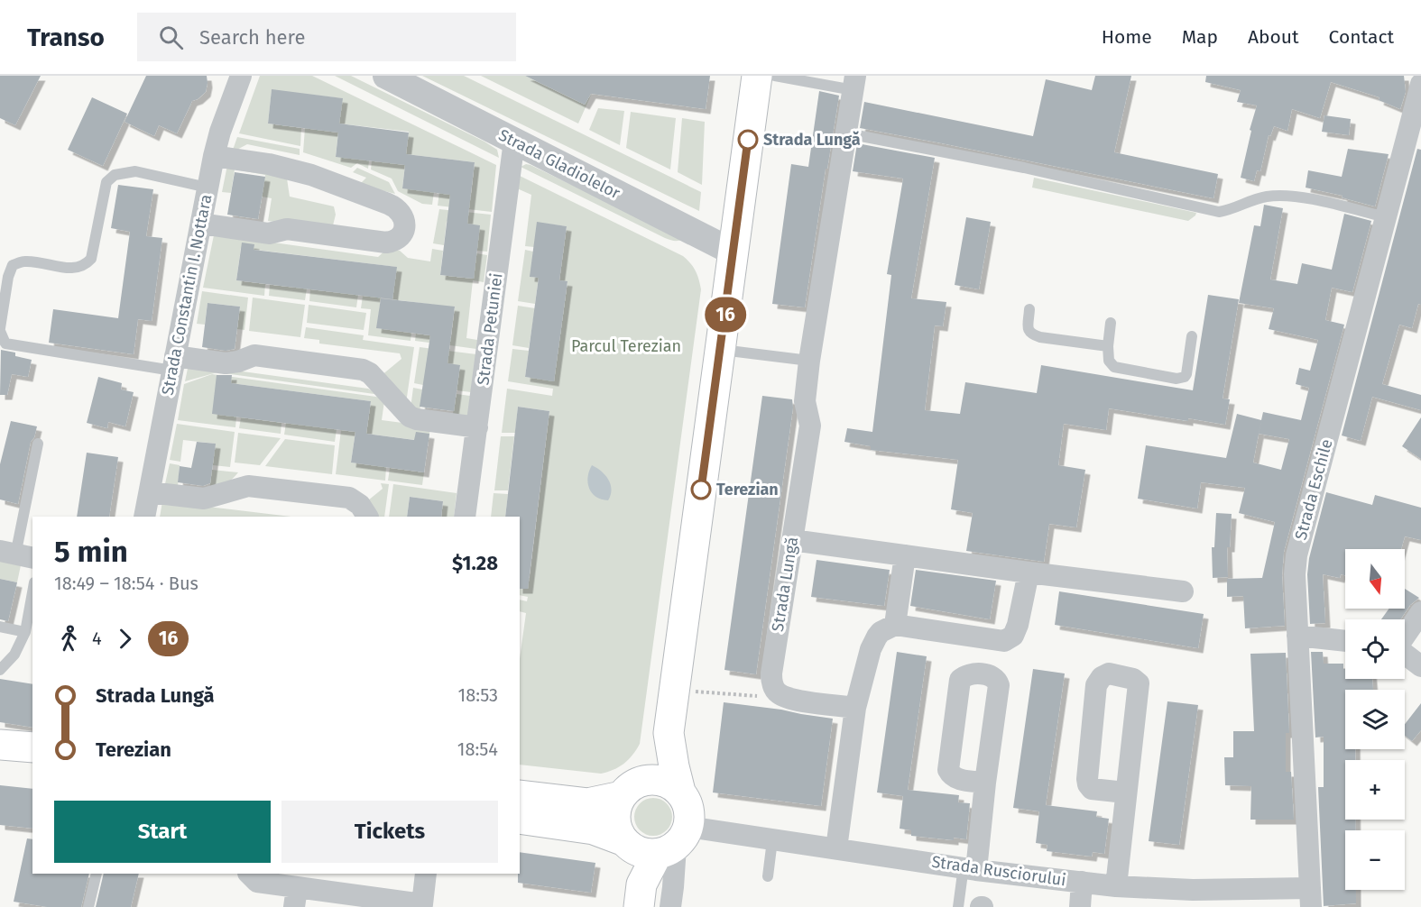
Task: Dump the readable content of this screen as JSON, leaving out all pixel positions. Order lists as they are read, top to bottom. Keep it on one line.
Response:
{"streets":{"main road":["Strada Rusciorului"],"street":["Strada Gladiolelor","Strada Constantin I. Nottara","Strada Petuniei","Strada Eschile","Strada Lungă"]},"crossings":[["Strada Gladiolelor","Strada Petuniei"],["Strada Eschile","Strada Rusciorului"]],"parks":["Parcul Terezian"],"places":["Strada Lungă","Terezian"],"lines":["bus line 16"],"north":"bottom","page":{"header":"Transo","search":"Search here","nav":["Home","Map","About","Contact"],"on_map":"16","heading":["5 min","18:49 – 18:54 · Bus","$1.28"],"map_buttons":["+","−"],"legs":["4","16"],"list":[{"name":"Strada Lungă","value":"18:53"},{"name":"Terezian","value":"18:54"}],"buttons":["Start","Tickets"]}}
